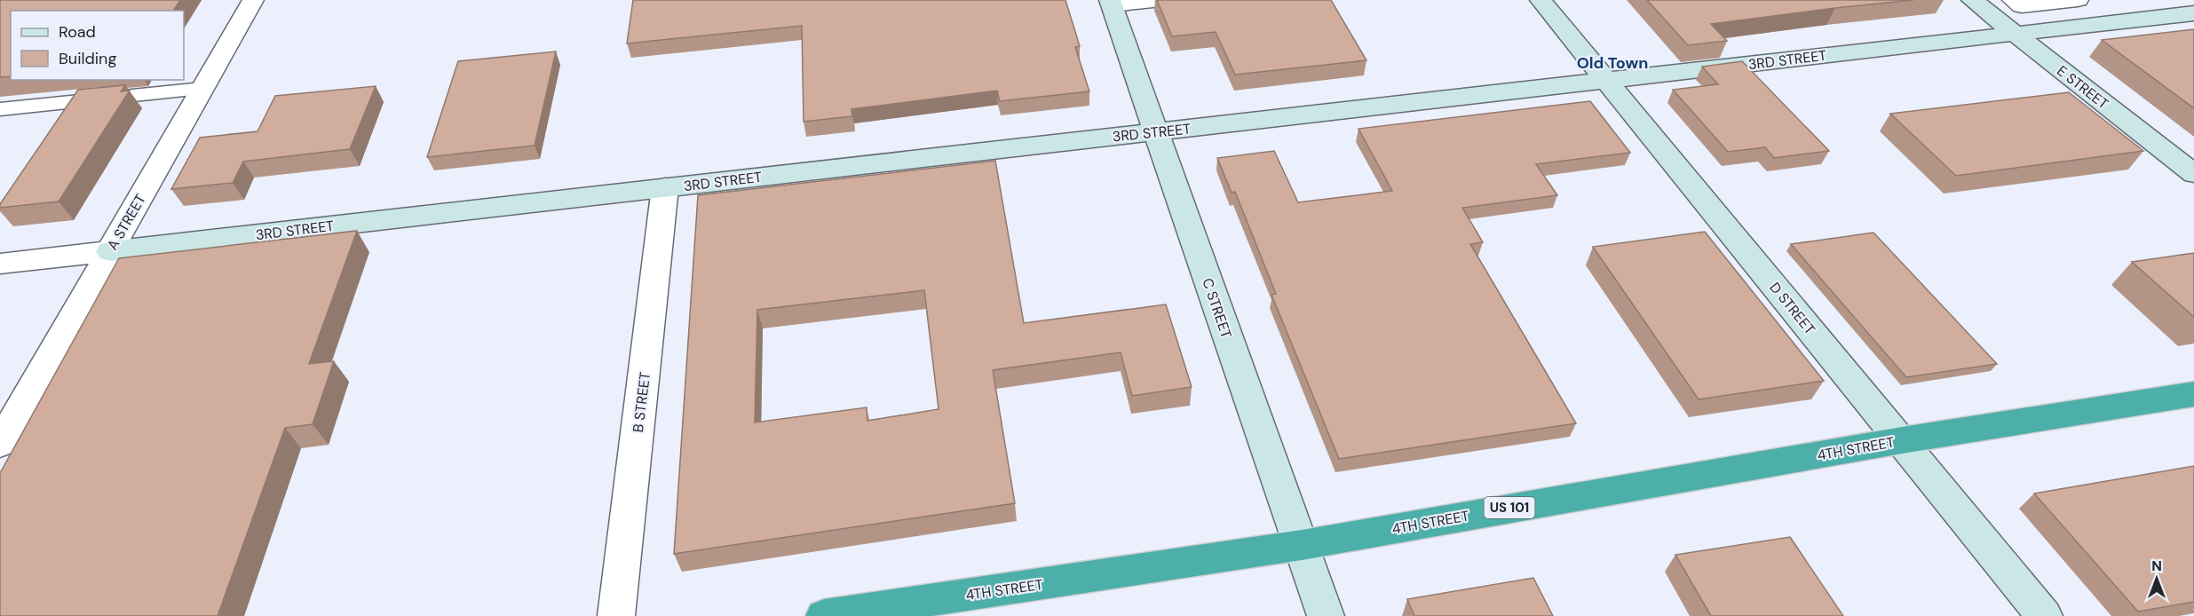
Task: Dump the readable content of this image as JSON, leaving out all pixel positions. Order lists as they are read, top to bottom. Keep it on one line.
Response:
{"streets":{"highway":["4TH STREET","US 101"],"street":["3RD STREET","E STREET","A STREET","C STREET","D STREET","B STREET"]},"crossings":[["3RD STREET","E STREET"],["3RD STREET","A STREET"],["3RD STREET","C STREET"],["3RD STREET","D STREET"],["3RD STREET","B STREET"],["C STREET","4TH STREET"],["D STREET","4TH STREET"]],"districts":["Old Town"],"legend":["Road","Building"],"north":"top"}
